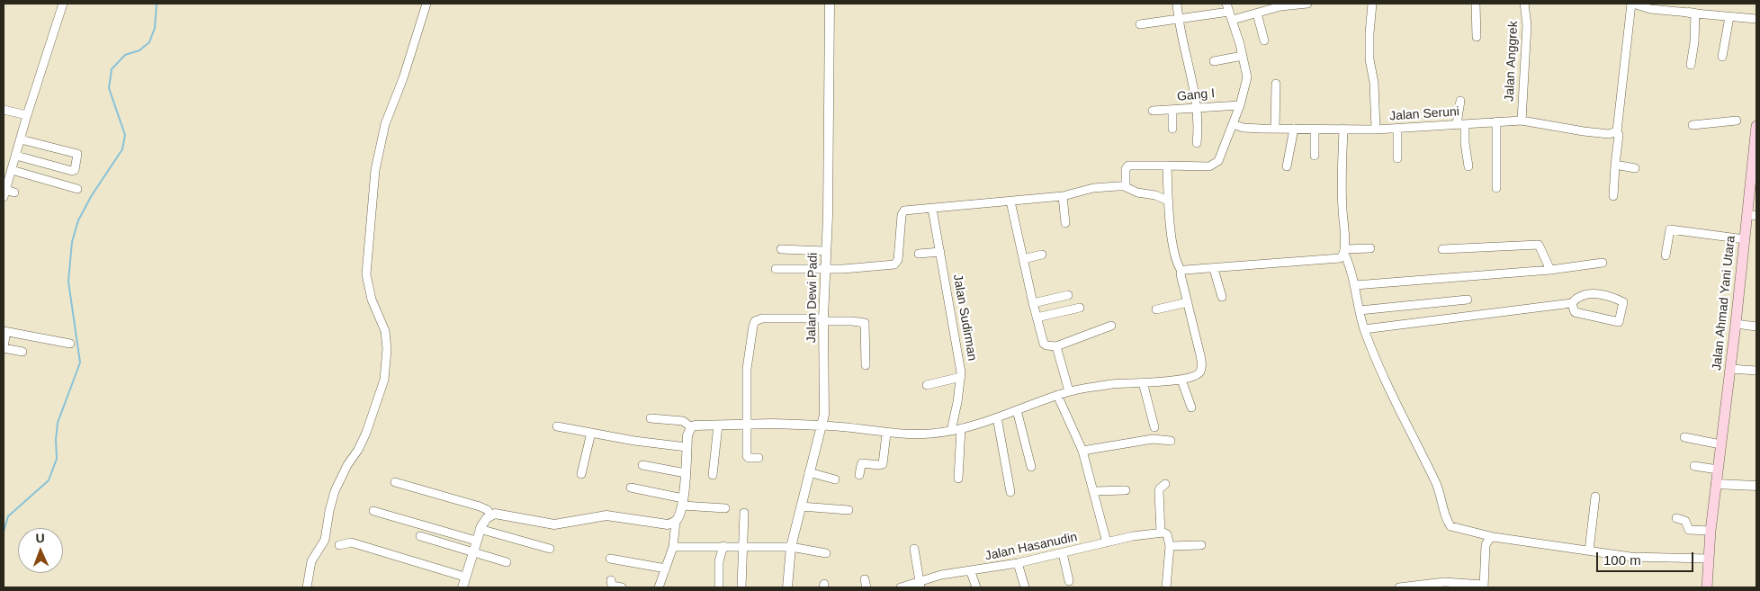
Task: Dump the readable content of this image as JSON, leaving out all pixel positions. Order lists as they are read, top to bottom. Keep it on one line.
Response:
{"streets":{"main road":["Jalan Ahmad Yani Utara"],"street":["Jalan Anggrek","Gang I","Jalan Seruni","Jalan Dewi Padi","Jalan Sudirman","Jalan Hasanudin"]},"crossings":[["Jalan Anggrek","Jalan Seruni"]],"scale_bar":"100 m","north":"top"}
